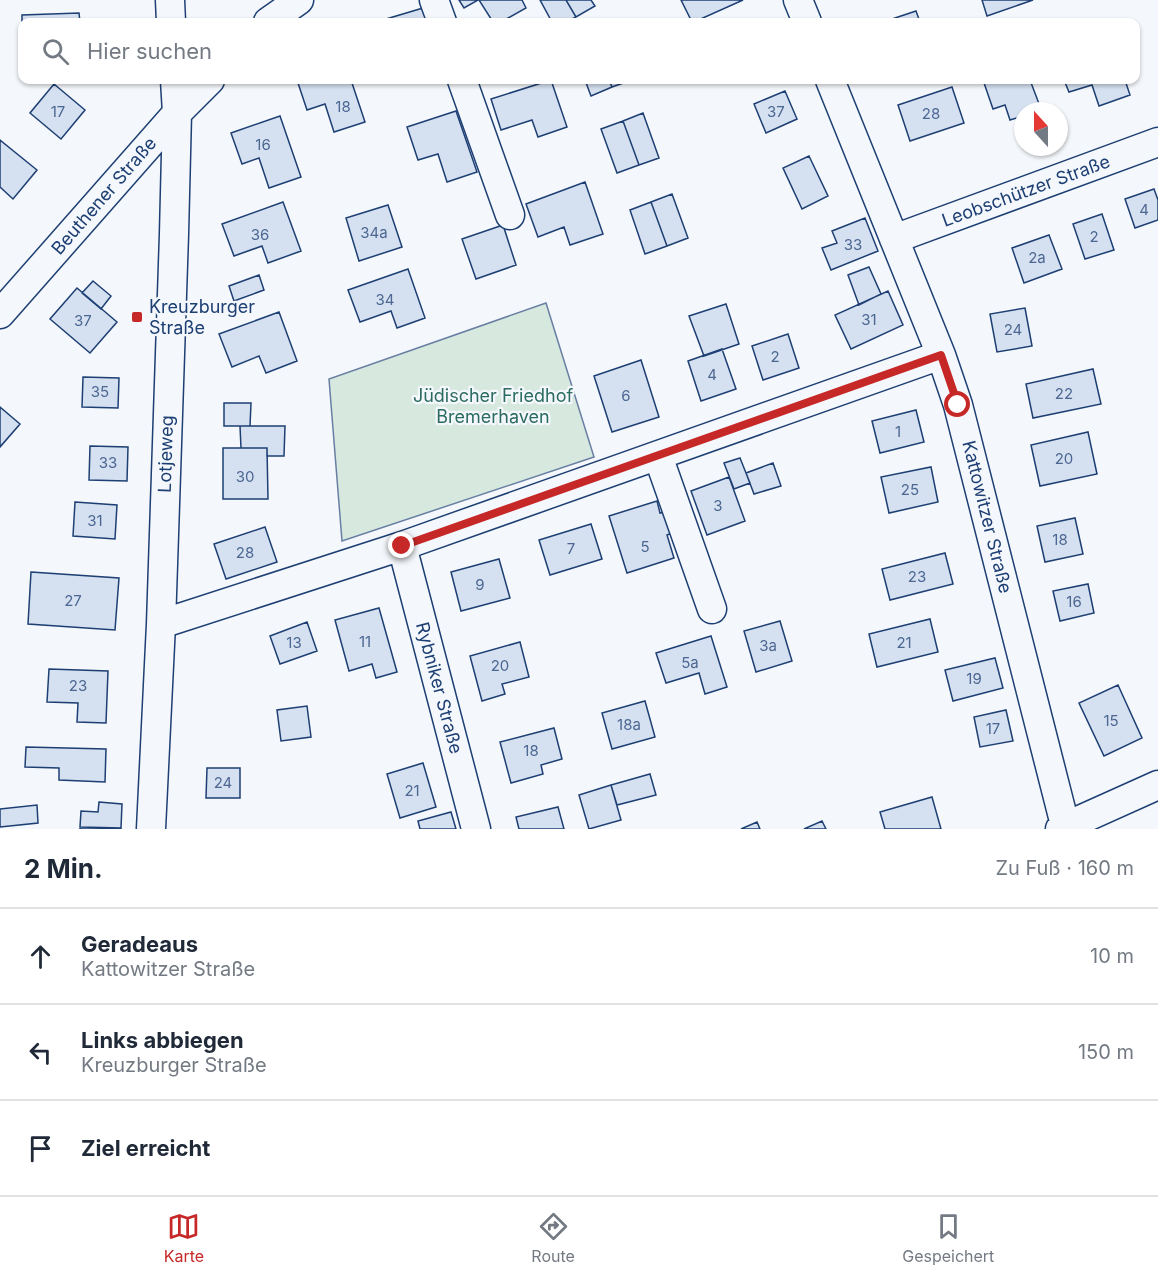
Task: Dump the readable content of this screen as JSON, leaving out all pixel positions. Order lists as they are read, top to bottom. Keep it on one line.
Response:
{"streets":{"street":["Leobschützer Straße","Beuthener Straße","Lotjeweg","Kattowitzer Straße","Rybniker Straße"]},"crossings":[["Leobschützer Straße","Kattowitzer Straße"],["Beuthener Straße","Lotjeweg"]],"parks":["Jüdischer Friedhof Bremerhaven"],"places":{"transit":["Kreuzburger Straße"]},"house_numbers":["18","17","37","28","16","4","34a","36","2","33","2a","34","31","37","24","2","4","35","22","6","1","20","33","30","25","3","31","18","5","7","28","23","9","27","16","11","13","21","3a","5a","20","19","23","15","18a","17","18","24","21"],"north":"top","page":{"search":"Hier suchen","heading":["2 Min.","Zu Fuß · 160 m"],"list":[["Geradeaus","Kattowitzer Straße","10 m"],["Links abbiegen","Kreuzburger Straße","150 m"],"Ziel erreicht"],"nav":["Karte","Route","Gespeichert"]}}
